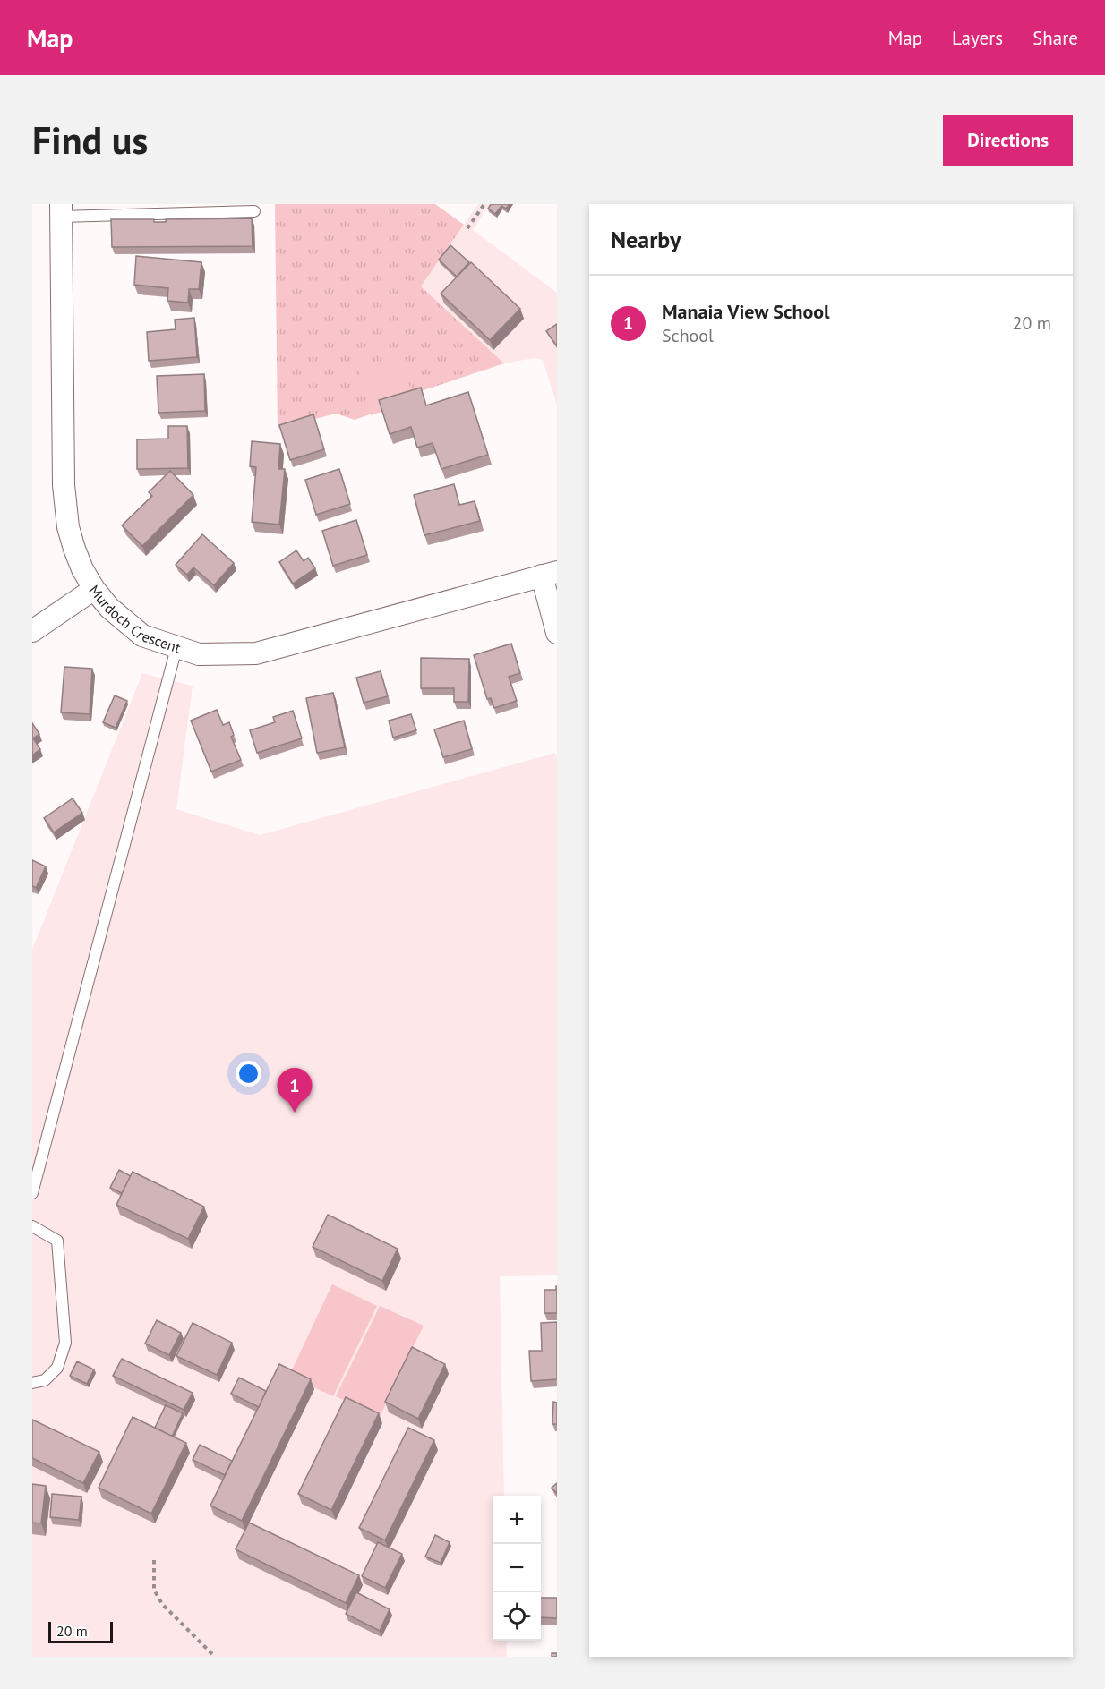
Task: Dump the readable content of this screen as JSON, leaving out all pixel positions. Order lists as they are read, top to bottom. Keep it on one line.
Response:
{"streets":{"street":["Murdoch Crescent"]},"scale_bar":"20 m","page":{"header":"Map","nav":["Map","Layers","Share"],"buttons":"Directions","title":"Find us","heading":"Nearby","list":[{"mark":"1","name":"Manaia View School","note":"School","value":"20 m"}],"pins":"1","map_buttons":["+","−"],"scale":"20 m"}}
